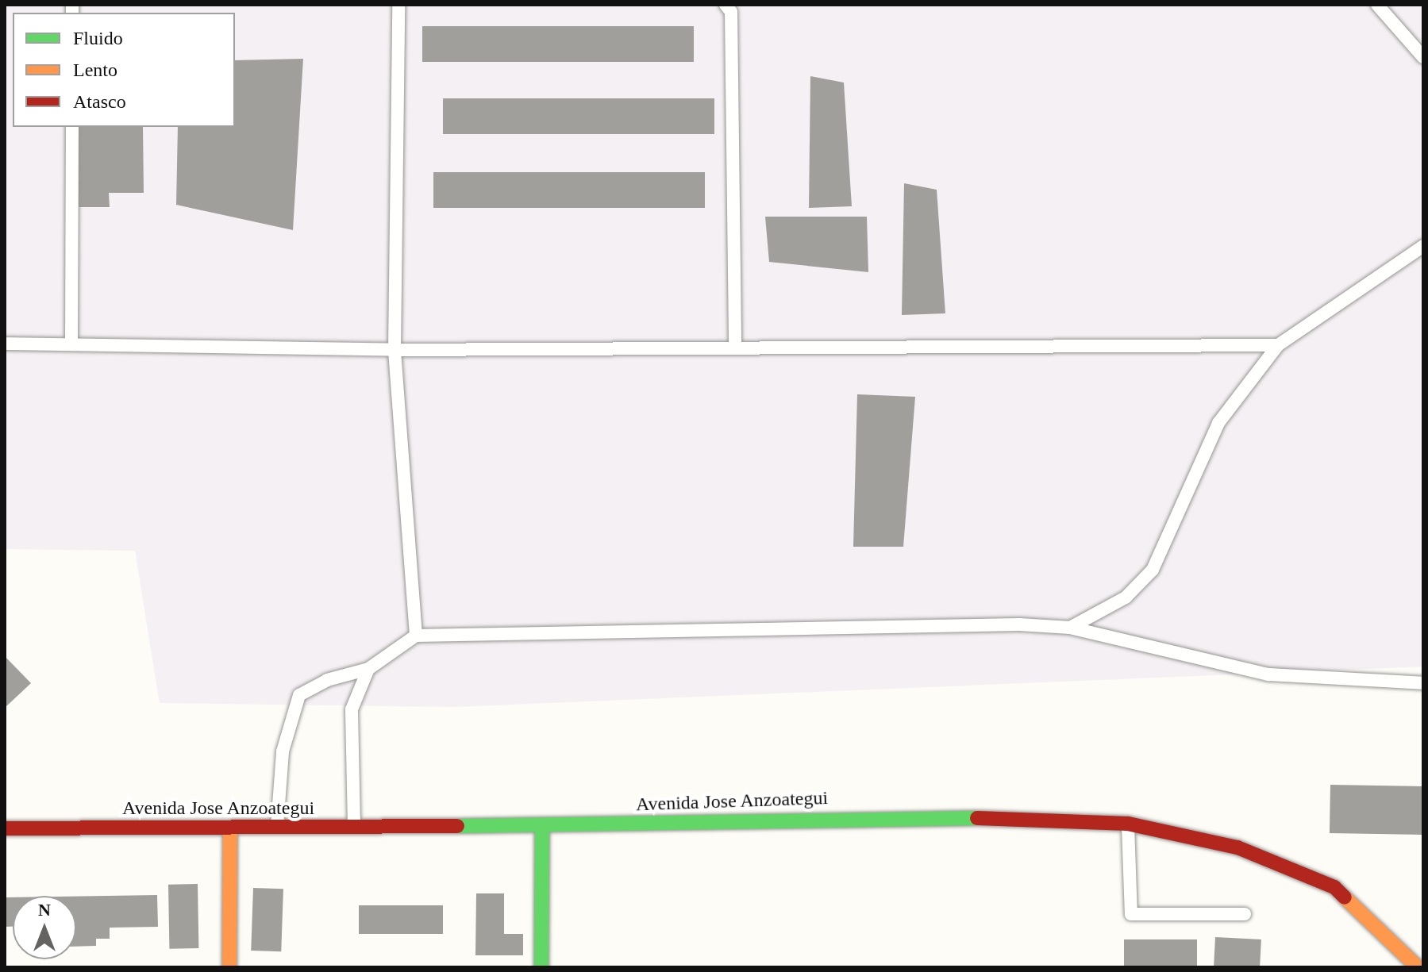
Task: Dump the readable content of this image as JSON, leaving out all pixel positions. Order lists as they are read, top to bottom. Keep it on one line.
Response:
{"streets":{"street":["Avenida Jose Anzoategui"]},"legend":["Fluido","Lento","Atasco"],"north":"top"}
